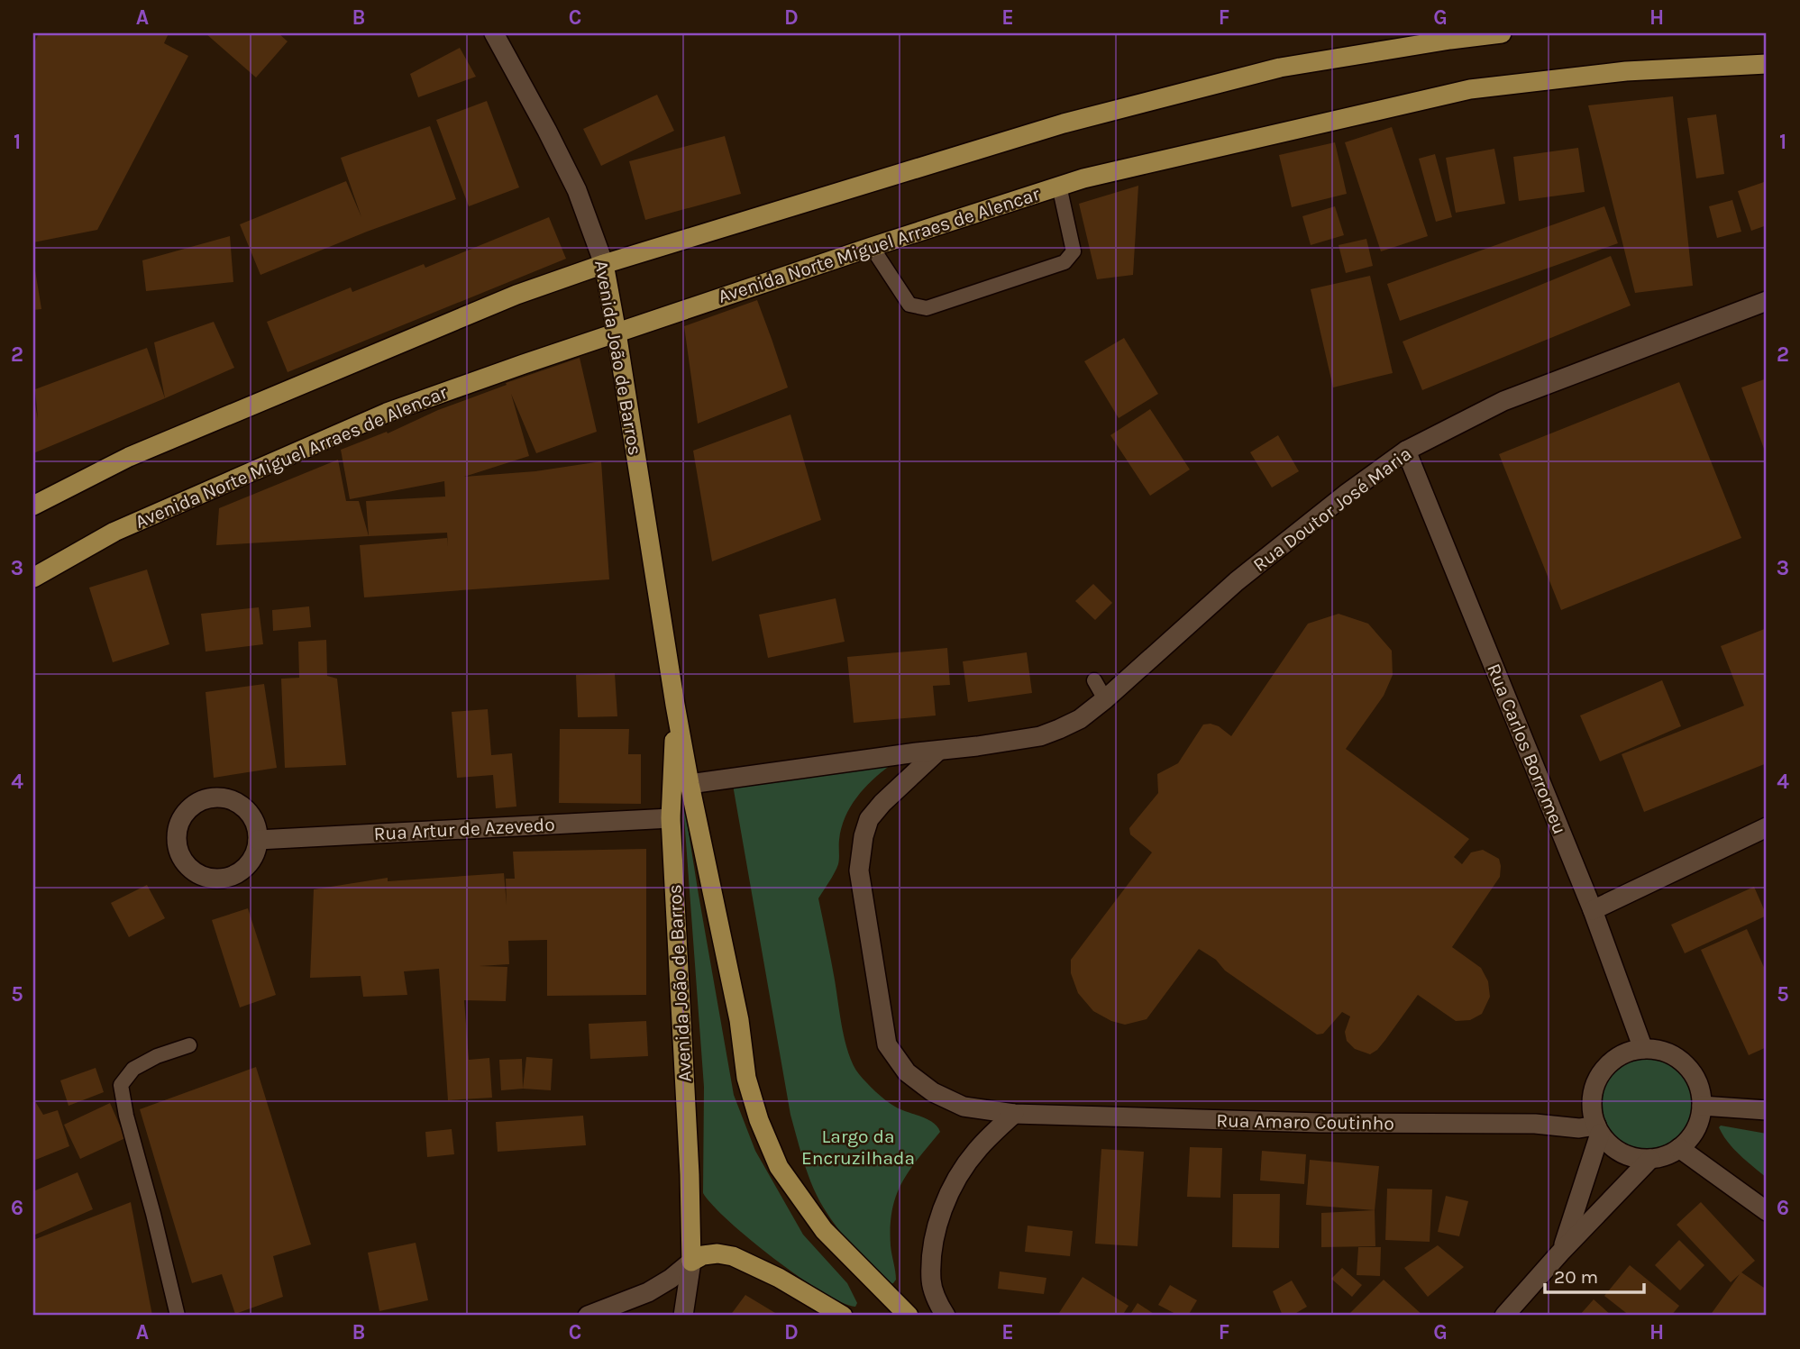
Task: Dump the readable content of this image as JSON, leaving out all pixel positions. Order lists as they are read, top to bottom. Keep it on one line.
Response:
{"streets":{"main road":["Avenida Norte Miguel Arraes de Alencar","Avenida João de Barros"],"street":["Rua Doutor José Maria","Rua Carlos Borromeu","Rua Artur de Azevedo","Rua Amaro Coutinho"]},"crossings":[["Avenida Norte Miguel Arraes de Alencar","Avenida João de Barros"],["Avenida João de Barros","Rua Artur de Azevedo"],["Rua Doutor José Maria","Rua Carlos Borromeu"],["Rua Carlos Borromeu","Rua Amaro Coutinho"]],"parks":["Largo da Encruzilhada"],"scale_bar":"20 m","grid":{"columns":["A","B","C","D","E","F","G","H"],"rows":["1","2","3","4","5","6"]}}
